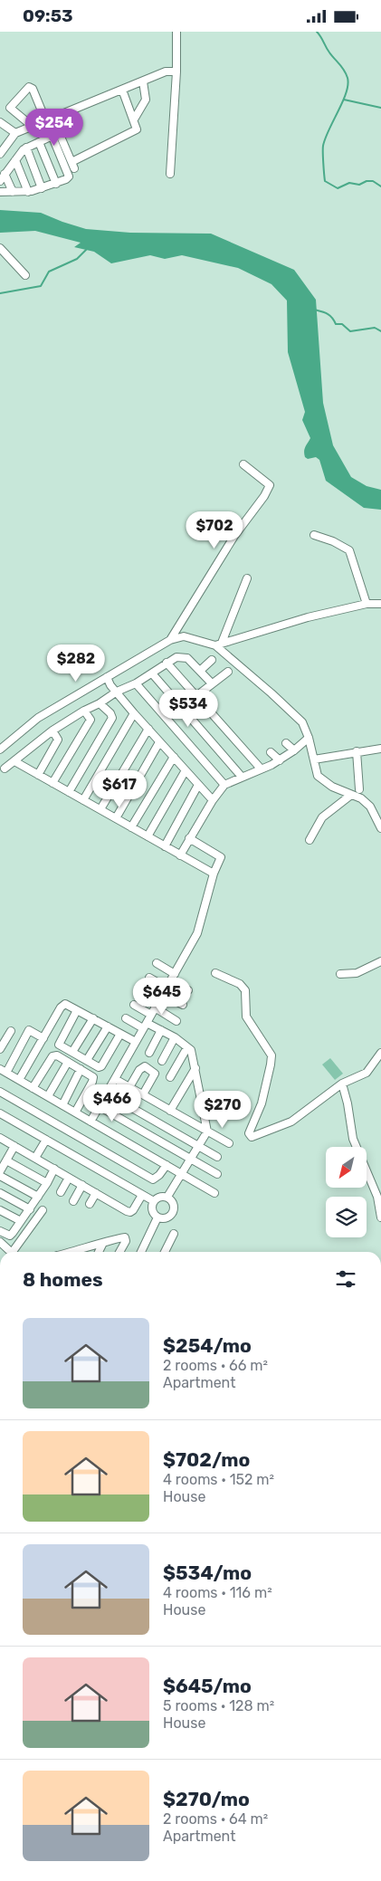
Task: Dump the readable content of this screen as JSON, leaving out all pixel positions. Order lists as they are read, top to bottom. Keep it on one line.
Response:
{"north":"bottom left","page":{"status":"09:53","price":["$254","$702","$282","$534","$617","$645","$466","$270"],"heading":"8 homes","list":[{"name":"$254/mo","note":"2 rooms · 66 m² · Apartment"},{"name":"$702/mo","note":"4 rooms · 152 m² · House"},{"name":"$534/mo","note":"4 rooms · 116 m² · House"},{"name":"$645/mo","note":"5 rooms · 128 m² · House"},{"name":"$270/mo","note":"2 rooms · 64 m² · Apartment"}]}}
